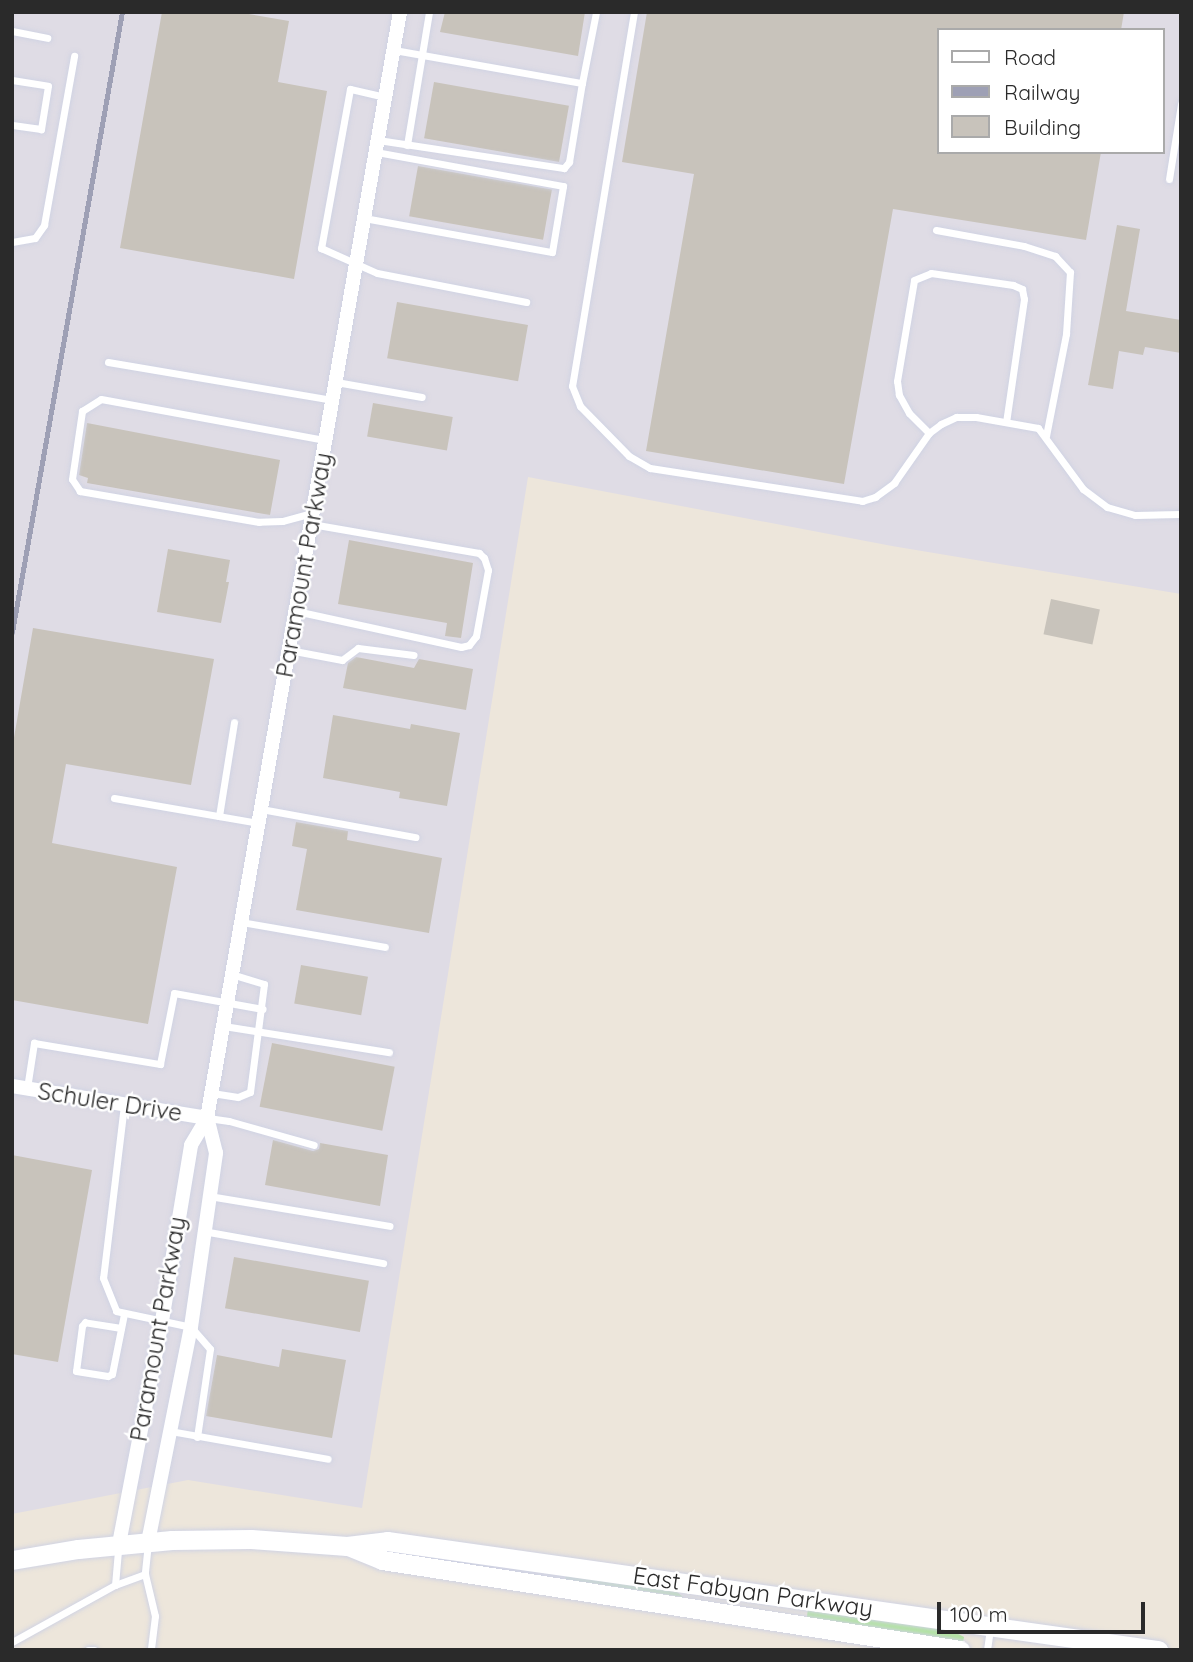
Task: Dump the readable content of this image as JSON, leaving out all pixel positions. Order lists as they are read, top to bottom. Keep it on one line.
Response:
{"streets":{"main road":["East Fabyan Parkway"],"street":["Paramount Parkway","Schuler Drive"]},"crossings":[["Paramount Parkway","Schuler Drive"],["Paramount Parkway","East Fabyan Parkway"]],"legend":["Road","Railway","Building"],"scale_bar":"100 m"}
